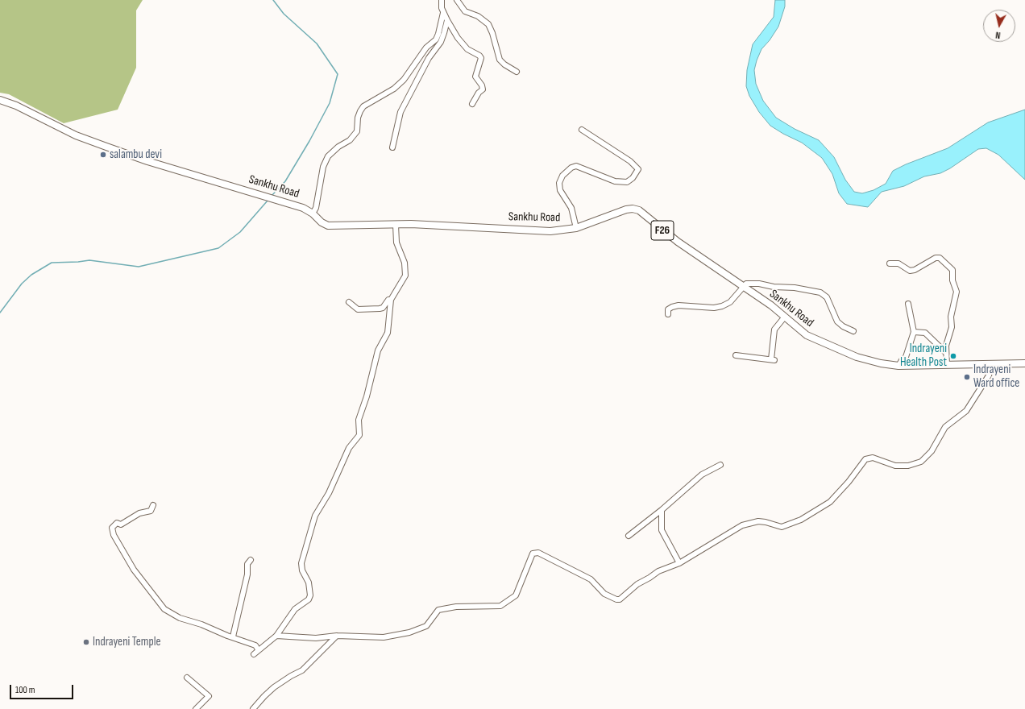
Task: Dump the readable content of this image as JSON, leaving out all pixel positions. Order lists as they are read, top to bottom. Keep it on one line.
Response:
{"streets":{"main road":["Sankhu Road","F26"]},"places":["salambu devi","Indrayeni Health Post","Indrayeni Ward office","Indrayeni Temple"],"scale_bar":"100 m","north":"bottom"}
